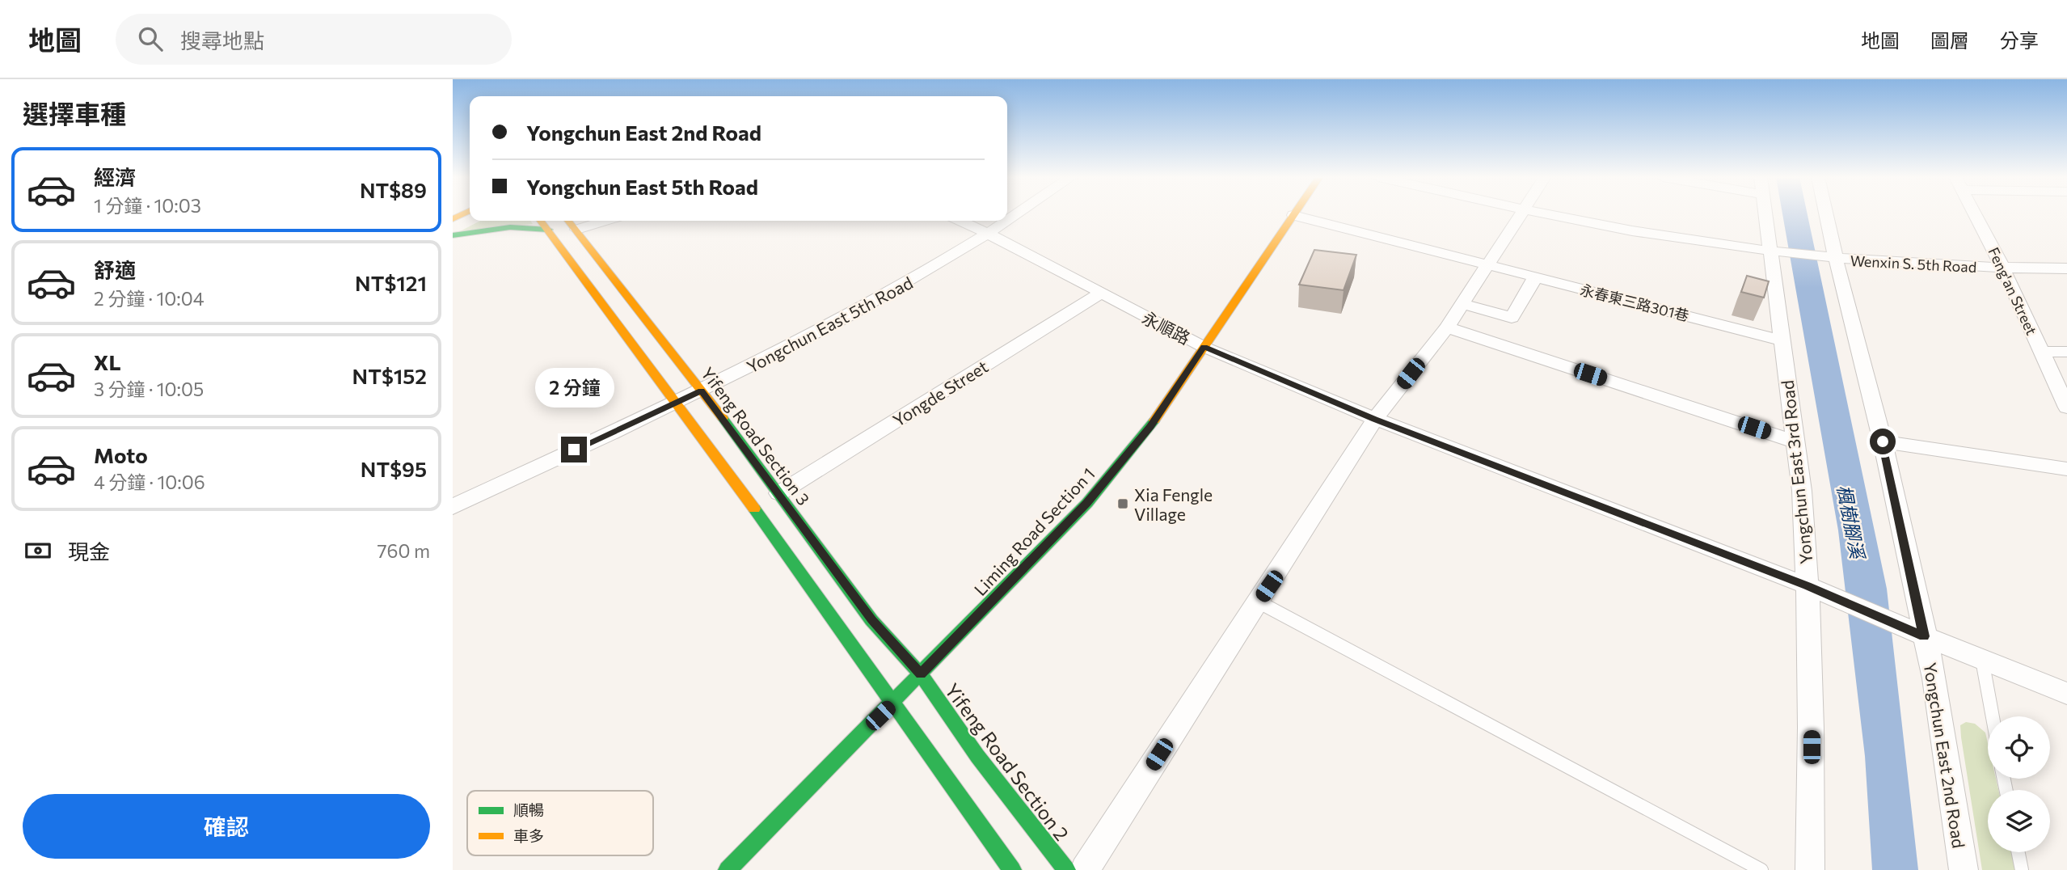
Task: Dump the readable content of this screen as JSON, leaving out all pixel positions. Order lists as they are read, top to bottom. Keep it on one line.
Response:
{"streets":{"street":["Wenxin S. 5th Road","Feng'an Street","永春東三路301巷","Yongchun East 5th Road","永順路","Yongde Street","Yifeng Road Section 3","Yongchun East 3rd Road","Liming Road Section 1","Yongchun East 2nd Road","Yifeng Road Section 2"]},"crossings":[["Wenxin S. 5th Road","Feng'an Street"],["Wenxin S. 5th Road","Yongchun East 3rd Road"],["Wenxin S. 5th Road","Yongchun East 2nd Road"],["永春東三路301巷","Yongchun East 3rd Road"],["永春東三路301巷","Liming Road Section 1"],["Yongchun East 5th Road","永順路"],["Yongchun East 5th Road","Yifeng Road Section 3"],["永順路","Yongde Street"],["永順路","Yongchun East 3rd Road"],["永順路","Liming Road Section 1"],["永順路","Yongchun East 2nd Road"],["Yongde Street","Yifeng Road Section 3"],["Yifeng Road Section 3","Liming Road Section 1"],["Yifeng Road Section 3","Yifeng Road Section 2"],["Liming Road Section 1","Yifeng Road Section 2"]],"water":["楓樹腳溪"],"places":{"transit":["Xia Fengle Village"]},"legend":["順暢","車多"],"page":{"header":"地圖","search":"搜尋地點","nav":["地圖","圖層","分享"],"heading":"選擇車種","banner":["Yongchun East 2nd Road","Yongchun East 5th Road"],"list":[{"name":"經濟","note":"1 分鐘 · 10:03","value":"NT$89"},{"name":"舒適","note":"2 分鐘 · 10:04","value":"NT$121"},{"name":"XL","note":"3 分鐘 · 10:05","value":"NT$152"},{"name":"Moto","note":"4 分鐘 · 10:06","value":"NT$95"}],"bubble":"2 分鐘","pay":["現金","760 m"],"buttons":"確認"}}
